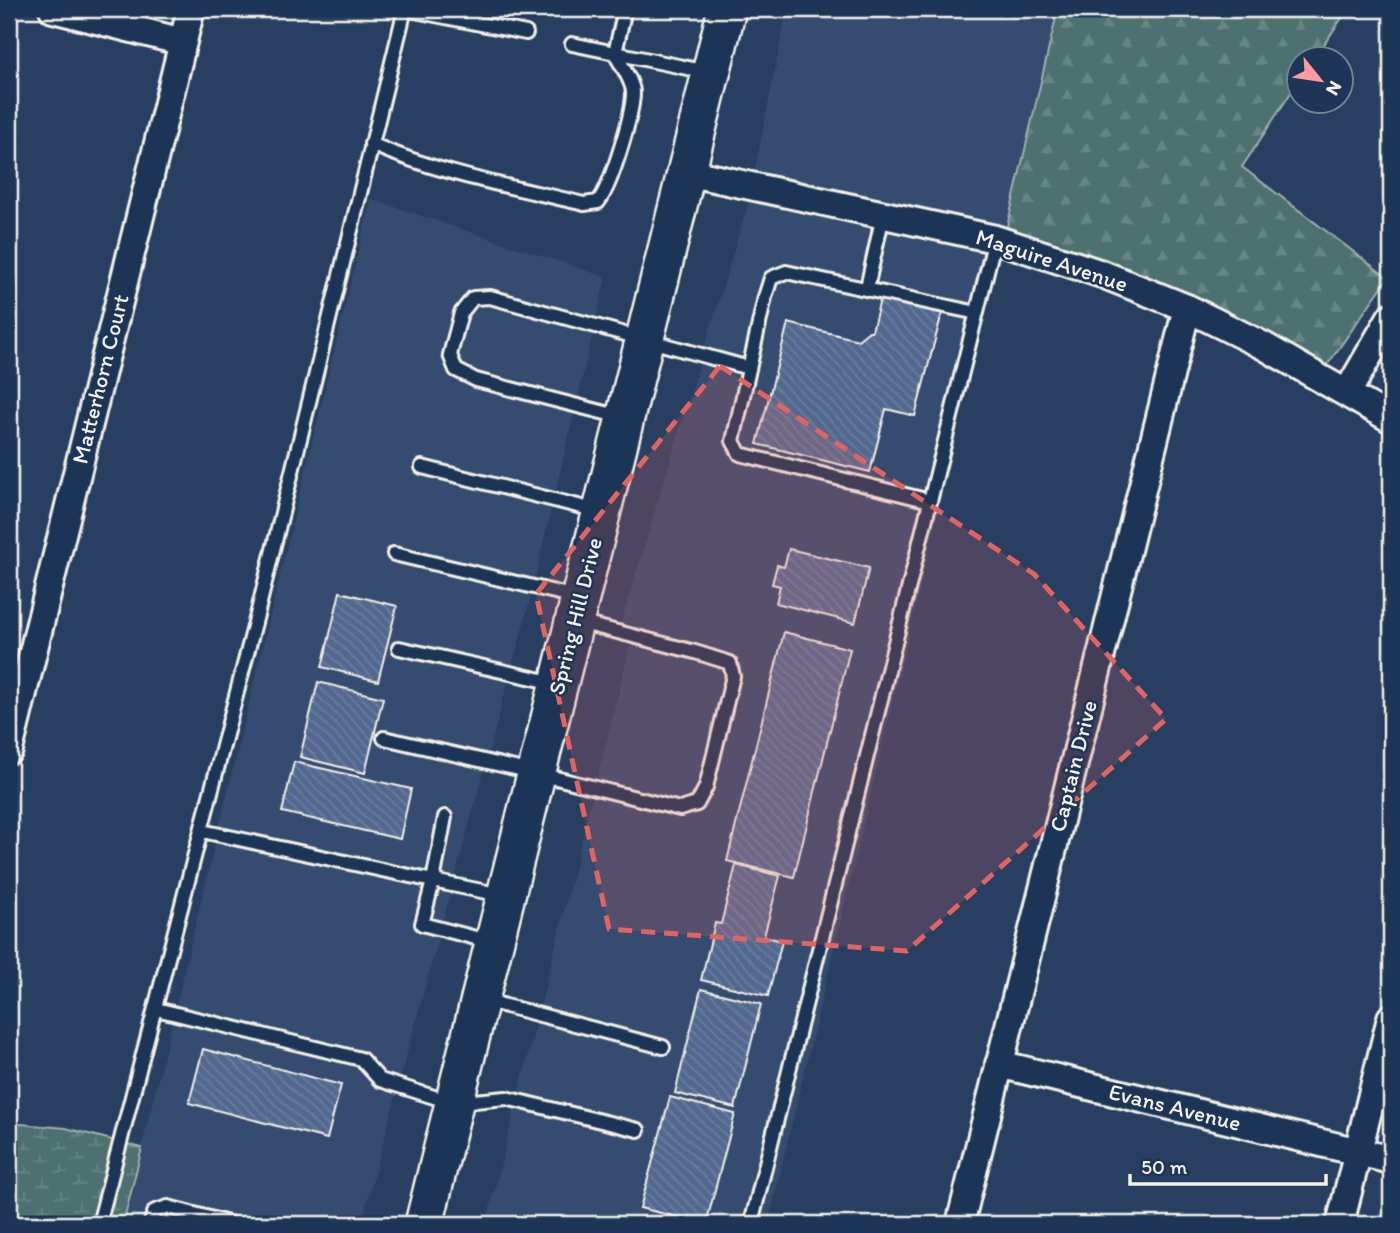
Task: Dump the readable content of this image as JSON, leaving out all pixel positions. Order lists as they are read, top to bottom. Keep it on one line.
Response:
{"streets":{"main road":["Spring Hill Drive"],"street":["Maguire Avenue","Matterhorn Court","Captain Drive","Evans Avenue"]},"crossings":[["Maguire Avenue","Spring Hill Drive"],["Maguire Avenue","Captain Drive"],["Captain Drive","Evans Avenue"]],"scale_bar":"50 m","north":"bottom right"}
